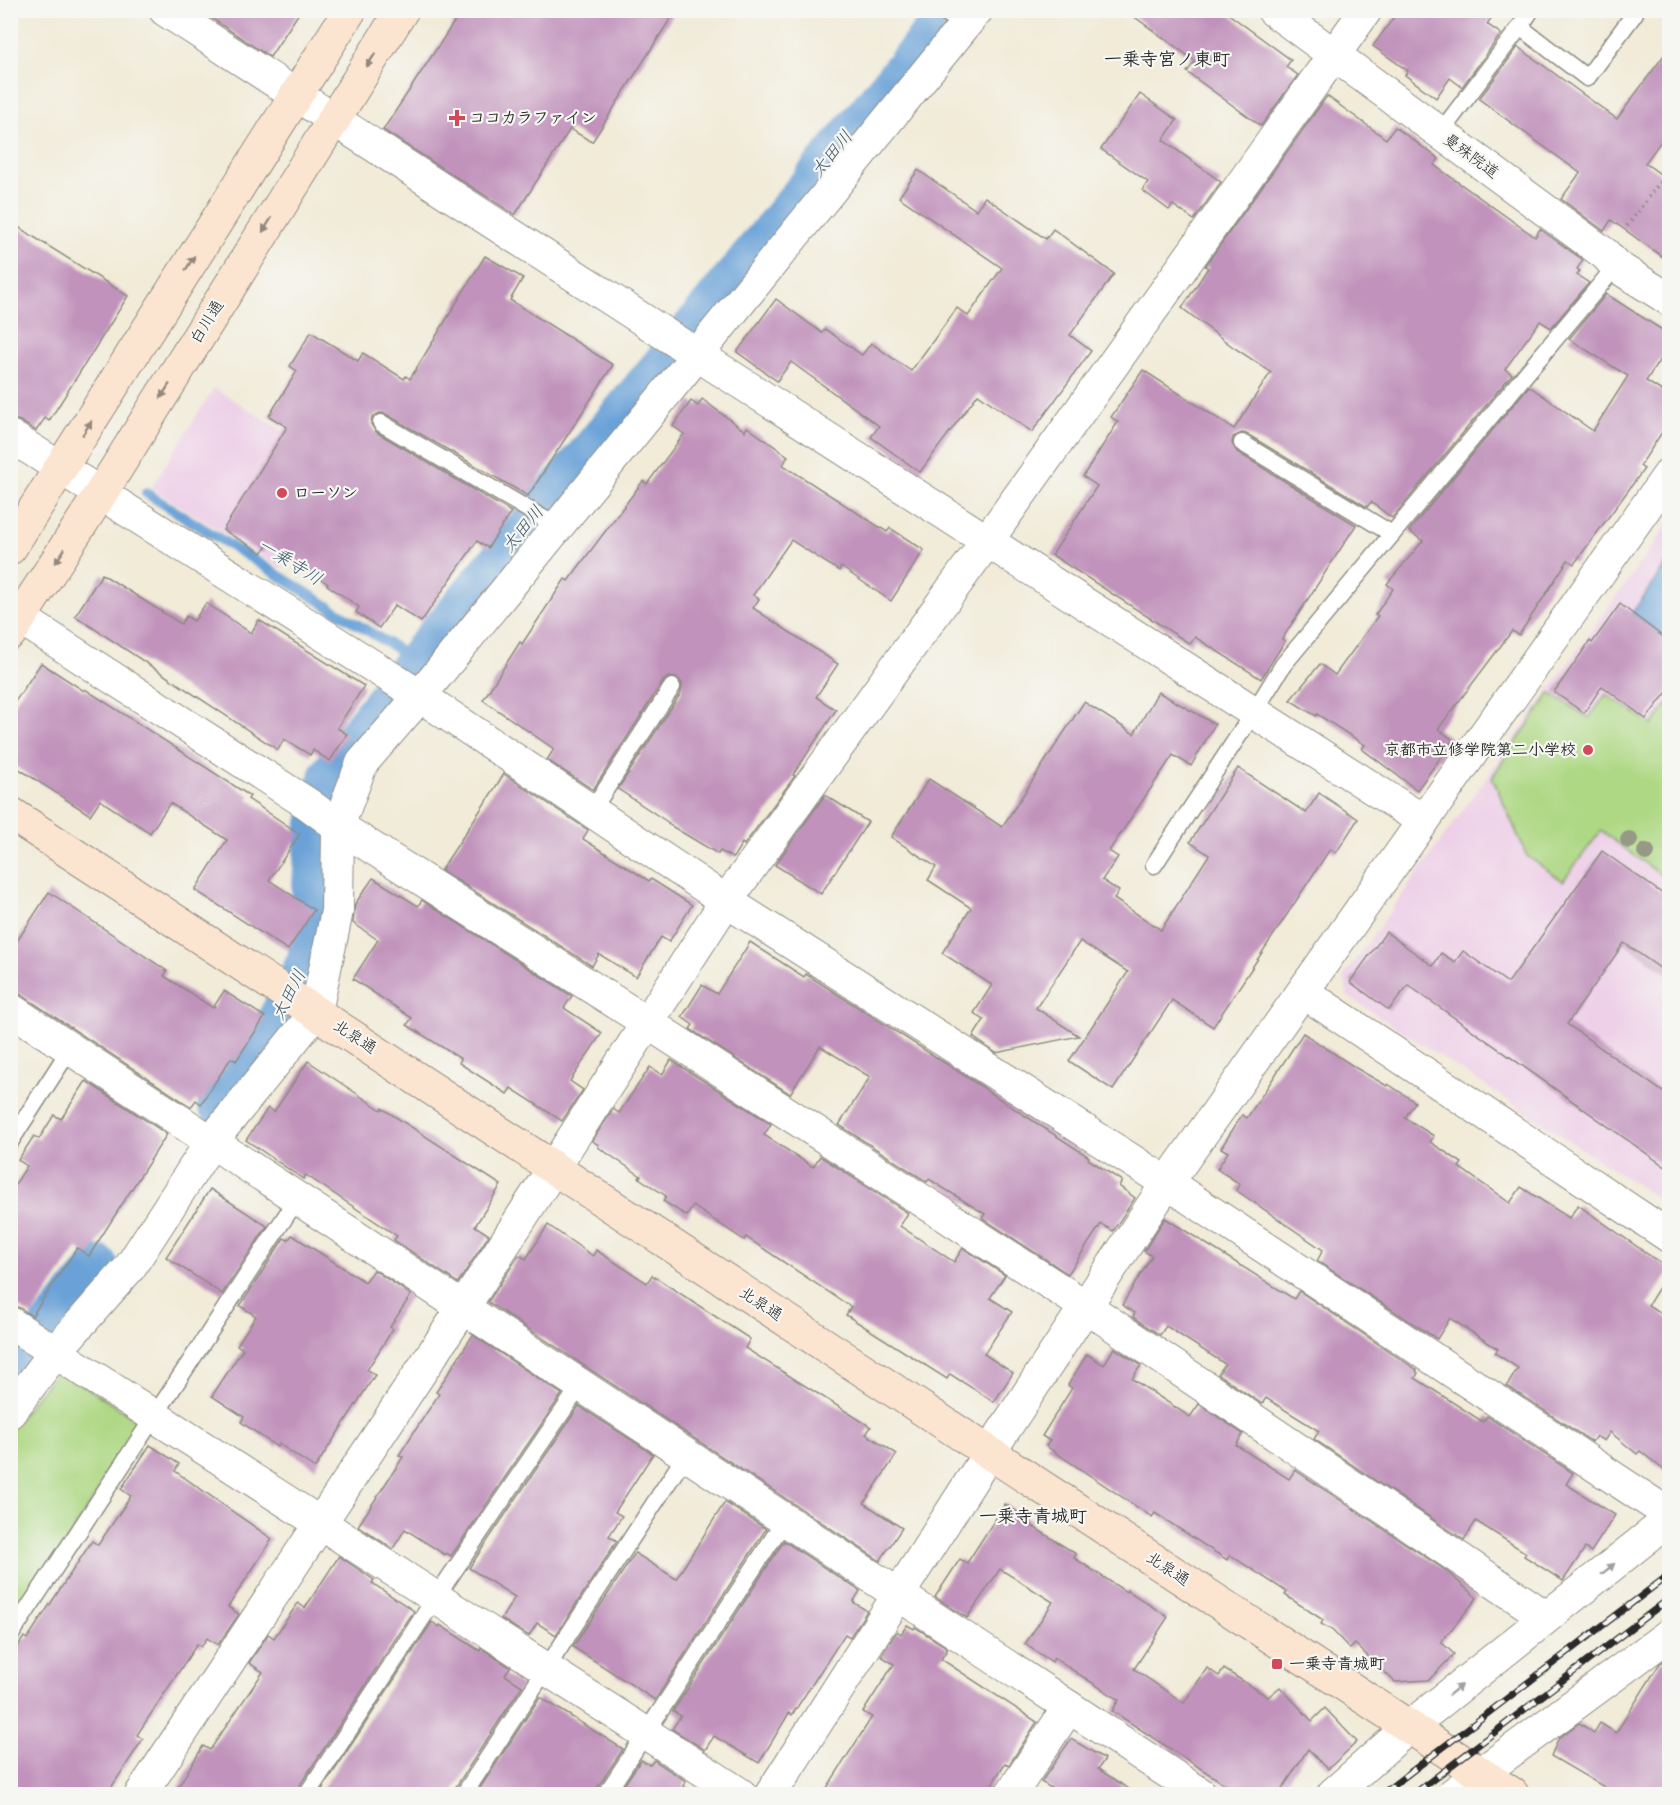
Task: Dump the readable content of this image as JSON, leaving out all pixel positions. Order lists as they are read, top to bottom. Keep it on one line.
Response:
{"streets":{"street":["曼殊院道","白川通","北泉通"]},"districts":["一乗寺宮ノ東町","一乗寺青城町"],"water":["太田川","一乗寺川"],"places":{"health":["ココカラファイン"],"other":["ローソン","京都市立修学院第二小学校"],"transit":["一乗寺青城町"]}}
